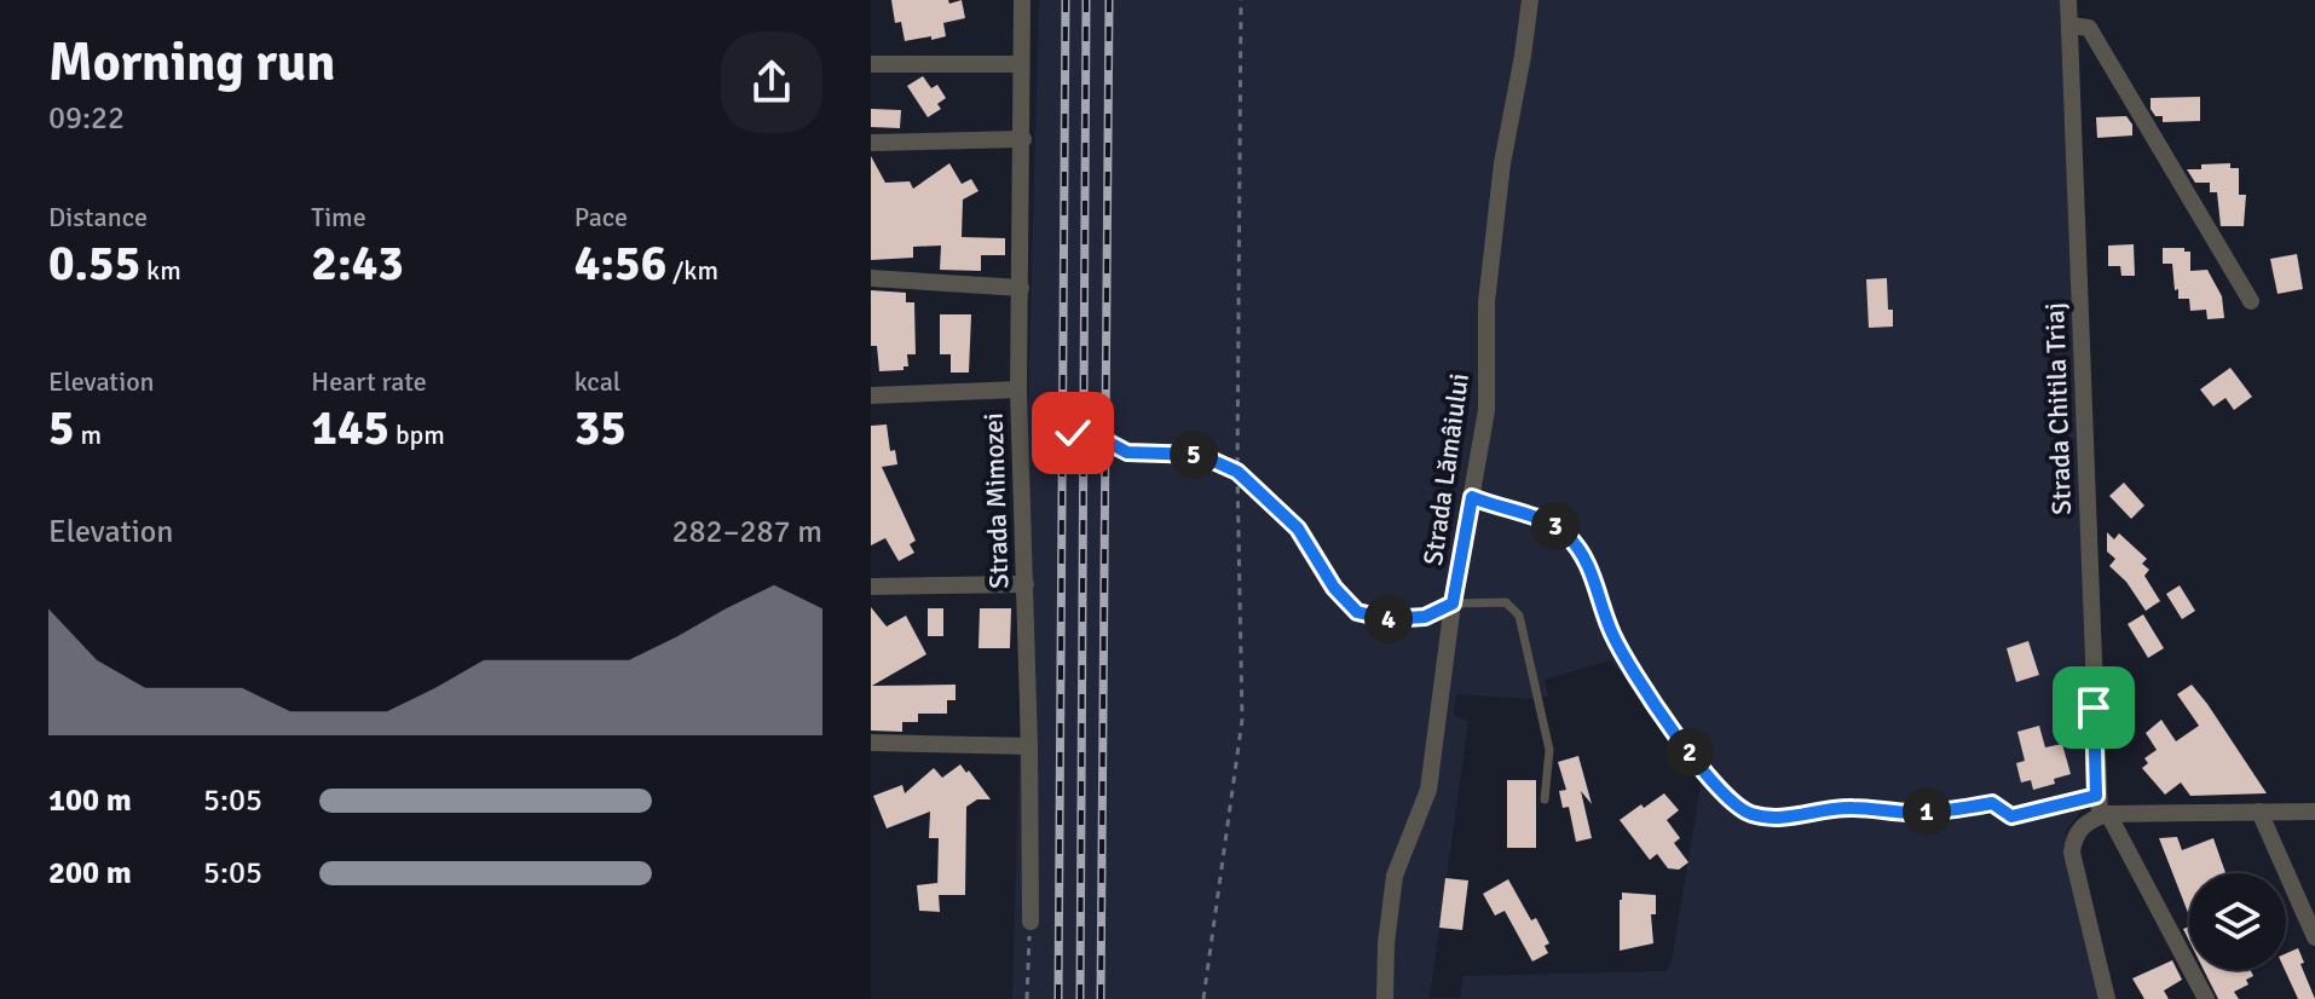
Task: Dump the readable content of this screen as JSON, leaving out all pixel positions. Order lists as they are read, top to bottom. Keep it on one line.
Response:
{"streets":{"street":["Strada Chitila Triaj","Strada Lămâiului","Strada Mimozei"]},"page":{"heading":["Morning run","09:22"],"stats":[["Distance","0.55 km"],["Time","2:43"],["Pace","4:56 /km"],["Elevation","5 m"],["Heart rate","145 bpm"],["kcal","35"]],"pins":["5","3","4","2","1"],"chart":["Elevation","282–287 m"],"list":[{"name":"100 m","note":"5:05"},{"name":"200 m","note":"5:05"}]}}
